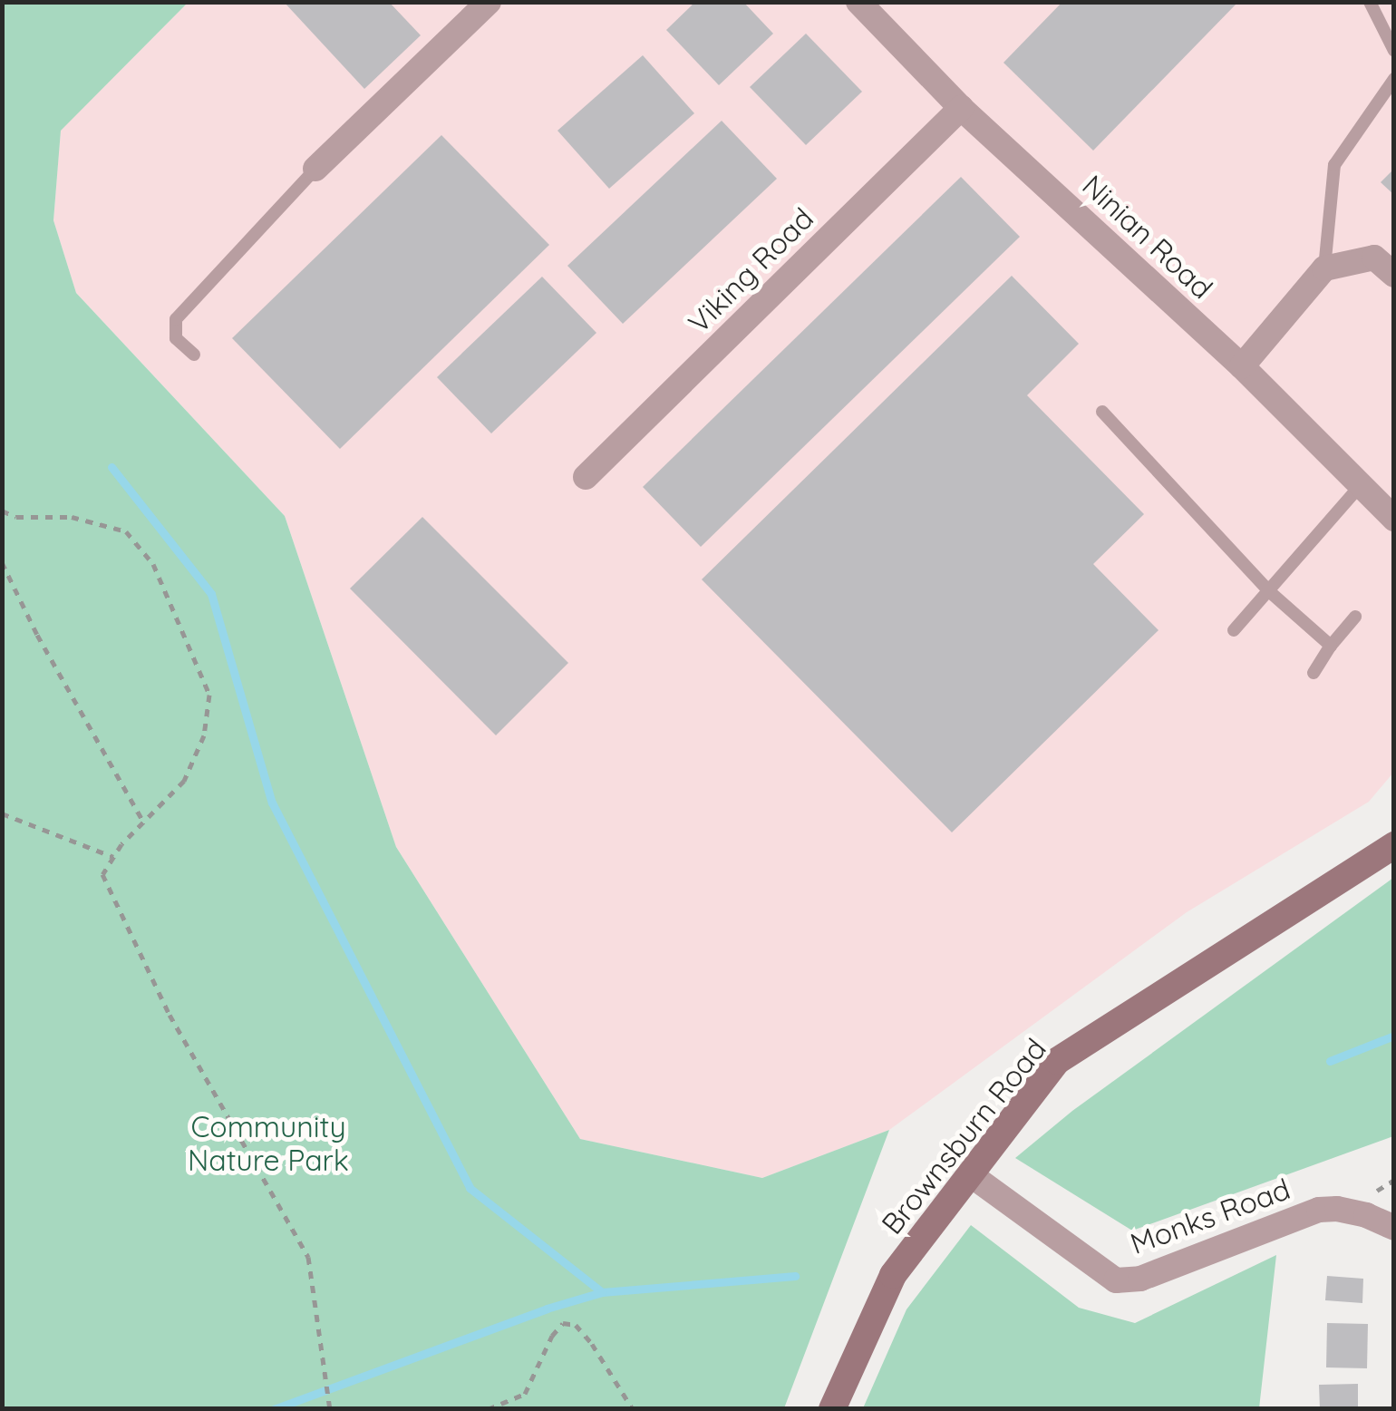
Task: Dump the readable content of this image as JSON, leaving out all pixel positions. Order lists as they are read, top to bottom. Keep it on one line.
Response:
{"streets":{"main road":["Brownsburn Road"],"street":["Ninian Road","Viking Road","Monks Road"]},"crossings":[["Ninian Road","Viking Road"],["Brownsburn Road","Monks Road"]],"parks":["Community Nature Park"]}
